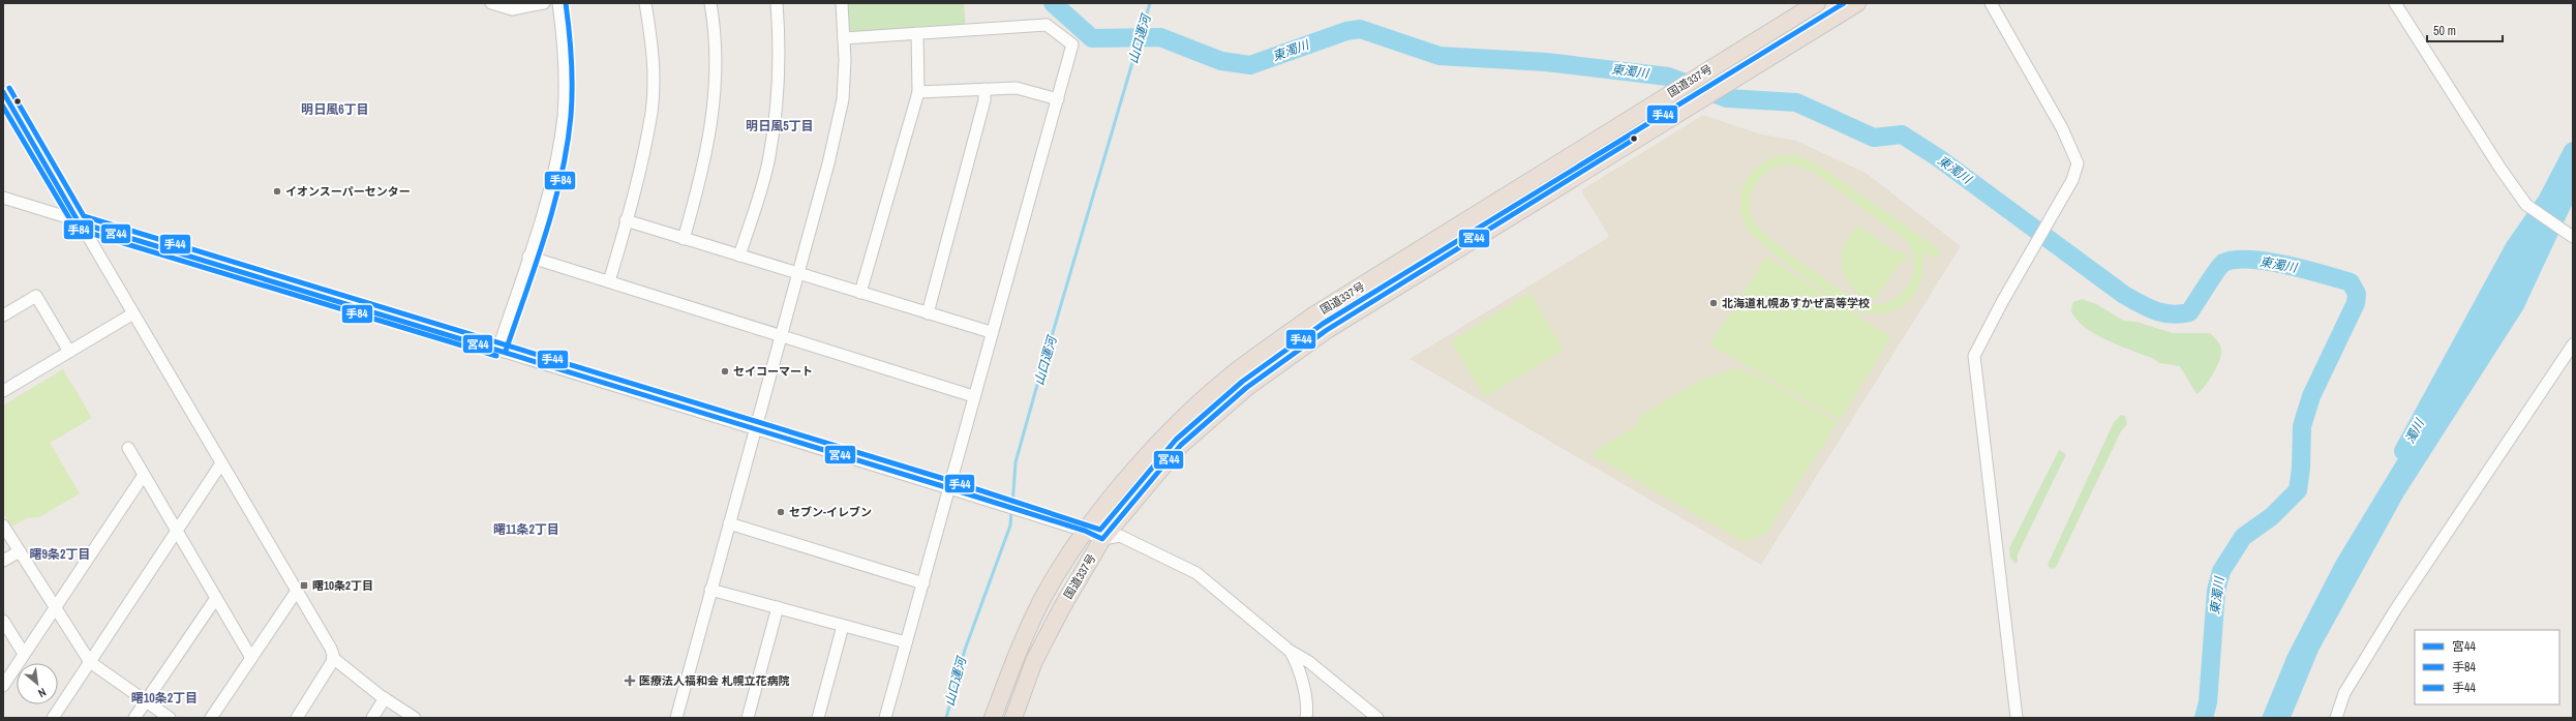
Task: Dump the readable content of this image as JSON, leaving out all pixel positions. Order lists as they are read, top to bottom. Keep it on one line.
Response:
{"streets":{"highway":["国道337号"]},"districts":["明日風6丁目","明日風5丁目","曙11条2丁目","曙9条2丁目","曙10条2丁目"],"water":["山口運河","東濁川","濁川"],"places":{"other":["イオンスーパーセンター","北海道札幌あすかぜ高等学校","セイコーマート","セブン-イレブン"],"transit":["曙10条2丁目"],"health":["医療法人福和会 札幌立花病院"]},"lines":["transit line 手84","transit line 手44","transit line 宮44"],"legend":["宮44","手84","手44"],"scale_bar":"50 m","north":"bottom right"}
